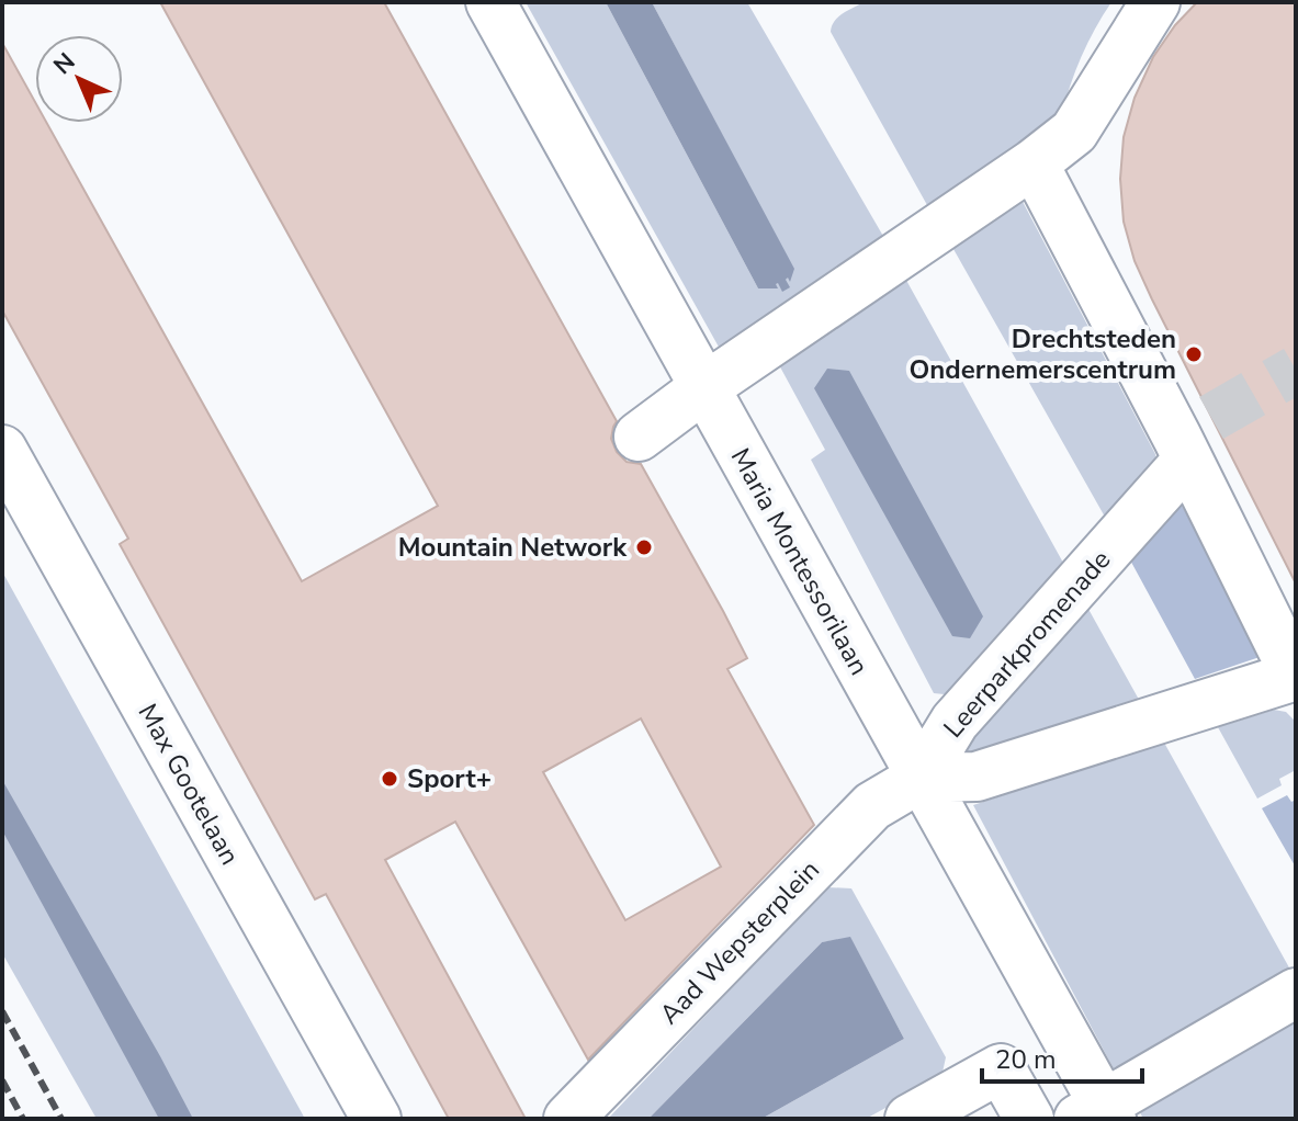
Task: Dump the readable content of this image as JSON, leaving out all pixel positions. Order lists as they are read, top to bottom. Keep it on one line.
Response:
{"streets":{"street":["Maria Montessorilaan","Leerparkpromenade","Max Gootelaan","Aad Wepsterplein"]},"crossings":[["Maria Montessorilaan","Leerparkpromenade"],["Maria Montessorilaan","Aad Wepsterplein"],["Leerparkpromenade","Aad Wepsterplein"]],"places":["Drechtsteden Ondernemerscentrum","Mountain Network","Sport+"],"scale_bar":"20 m","north":"top left"}
